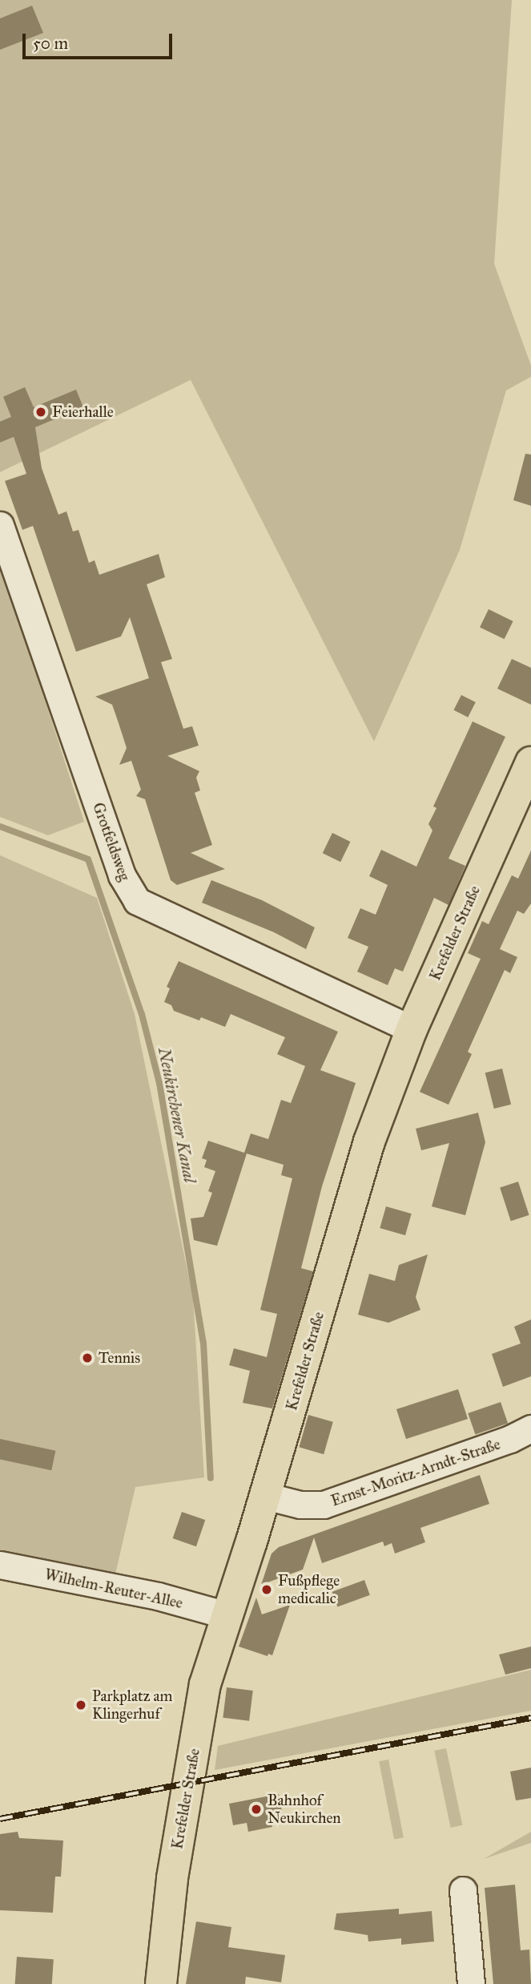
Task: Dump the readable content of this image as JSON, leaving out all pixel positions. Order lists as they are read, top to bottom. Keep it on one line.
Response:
{"streets":{"main road":["Krefelder Straße"],"street":["Grotfeldsweg","Ernst-Moritz-Arndt-Straße","Wilhelm-Reuter-Allee"]},"crossings":[["Grotfeldsweg","Krefelder Straße"],["Krefelder Straße","Ernst-Moritz-Arndt-Straße"],["Krefelder Straße","Wilhelm-Reuter-Allee"]],"water":["Neukirchener Kanal"],"places":["Feierhalle","Tennis","Fußpflege medicalic","Parkplatz am Klingerhuf","Bahnhof Neukirchen"],"scale_bar":"50 m"}
